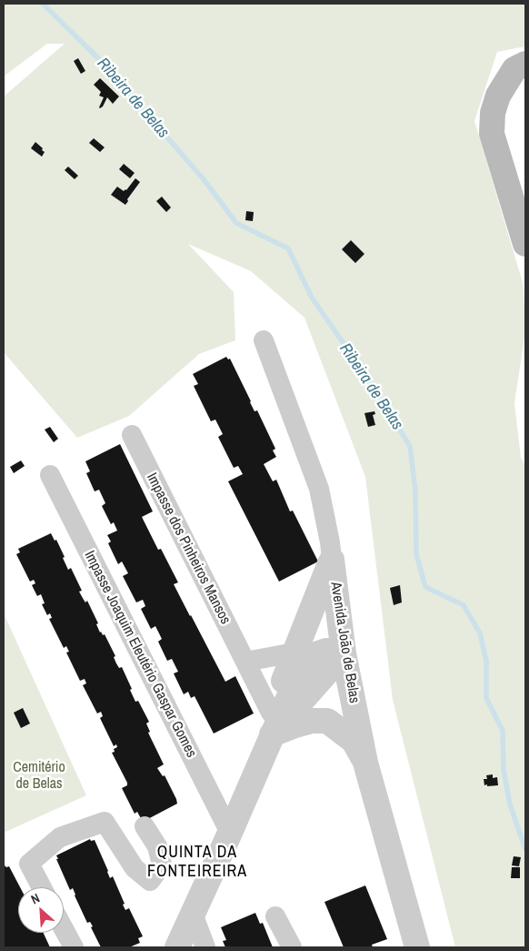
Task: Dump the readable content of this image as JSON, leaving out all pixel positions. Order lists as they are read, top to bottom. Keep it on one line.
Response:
{"streets":{"street":["Impasse dos Pinheiros Mansos","Avenida João de Belas","Impasse Joaquim Eleutério Gaspar Gomes"]},"districts":["QUINTA DA FONTEIREIRA"],"water":["Ribeira de Belas"],"parks":["Cemitério de Belas"],"north":"top left"}
